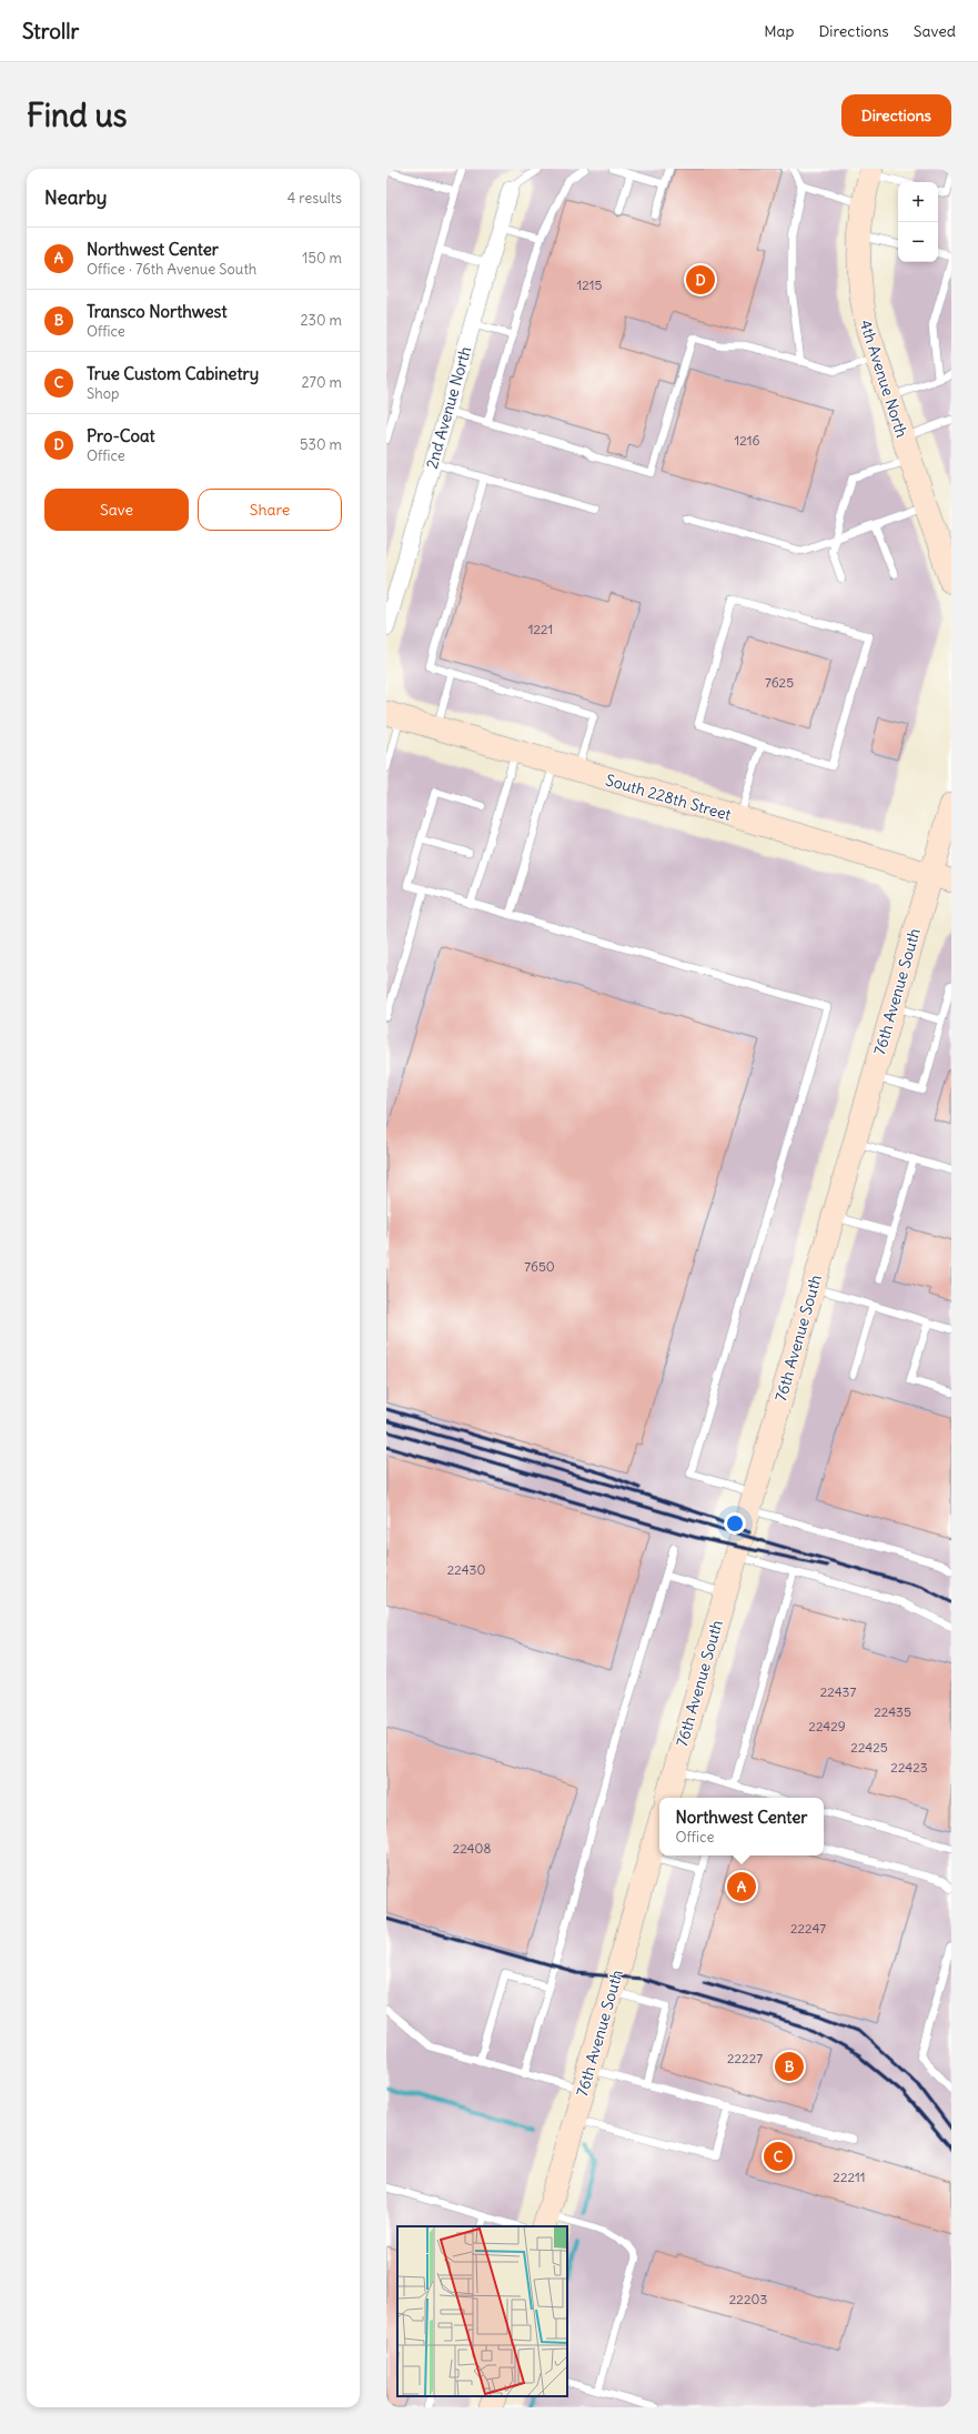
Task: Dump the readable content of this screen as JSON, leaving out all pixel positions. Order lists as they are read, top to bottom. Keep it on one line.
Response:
{"streets":{"street":["4th Avenue North","2nd Avenue North","South 228th Street","76th Avenue South"]},"crossings":[["South 228th Street","76th Avenue South"]],"house_numbers":["1215","1216","1221","7625","7650","22430","22437","22435","22429","22425","22423","22408","22247","22227","22211","22203"],"page":{"header":"Strollr","nav":["Map","Directions","Saved"],"buttons":["Directions",["Save","Share"]],"title":"Find us","heading":["Nearby","4 results"],"map_buttons":["+","−"],"list":[{"mark":"A","name":"Northwest Center","note":"Office · 76th Avenue South","value":"150 m"},{"mark":"B","name":"Transco Northwest","note":"Office","value":"230 m"},{"mark":"C","name":"True Custom Cabinetry","note":"Shop","value":"270 m"},{"mark":"D","name":"Pro-Coat","note":"Office","value":"530 m"}],"pins":["D","A","B","C"],"popup":["Northwest Center","Office"]}}
